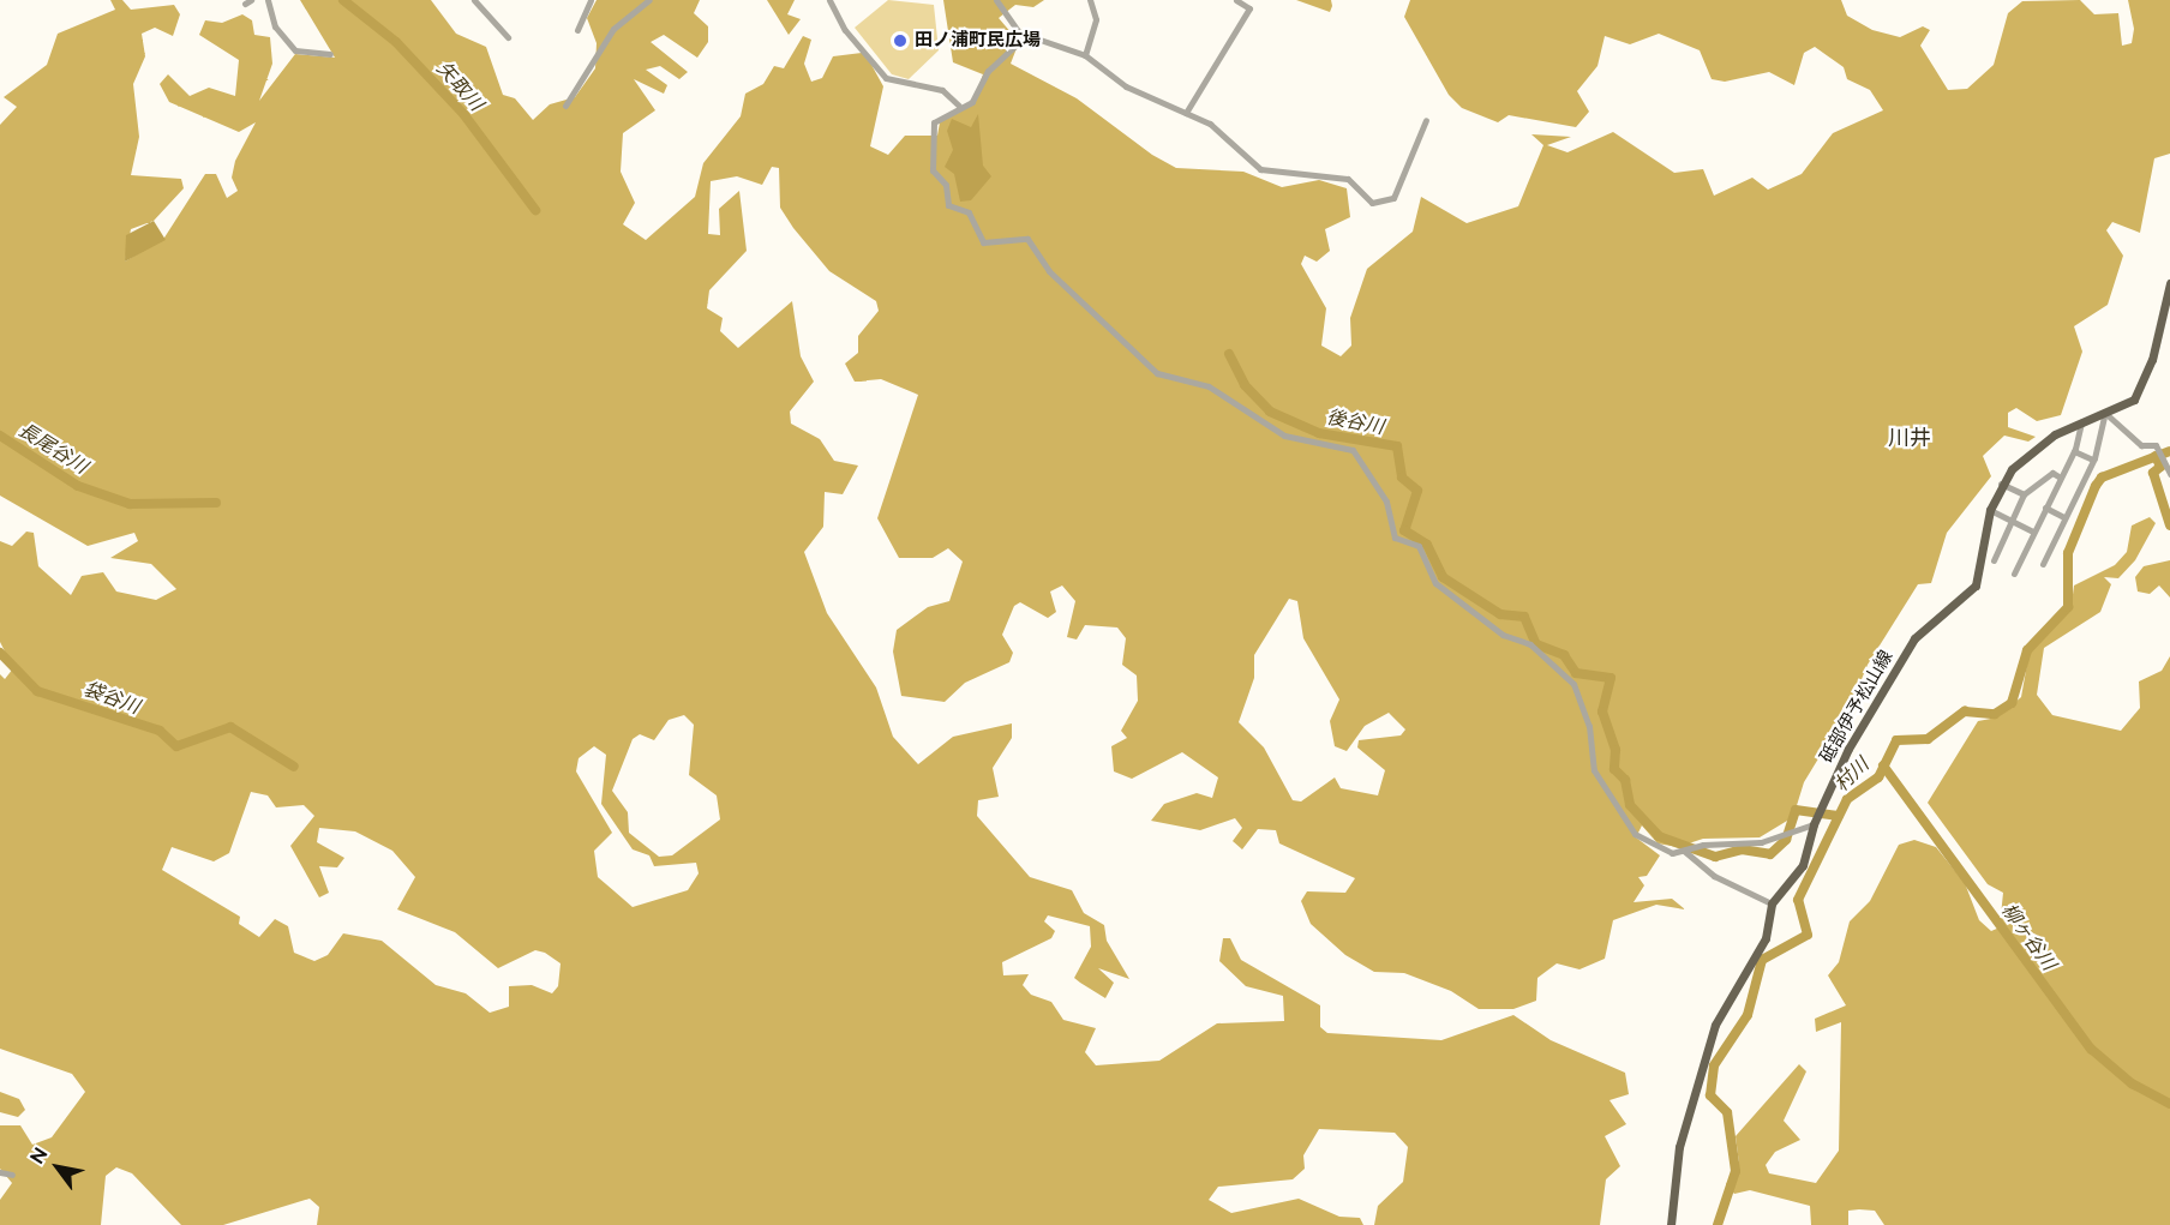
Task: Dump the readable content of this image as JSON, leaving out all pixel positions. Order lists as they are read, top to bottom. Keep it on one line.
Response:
{"streets":{"main road":["砥部伊予松山線"]},"districts":["川井"],"water":["矢取川","後谷川","長尾谷川","袋谷川","村川","柳ヶ谷川"],"places":["田ノ浦町民広場"],"north":"top left"}
